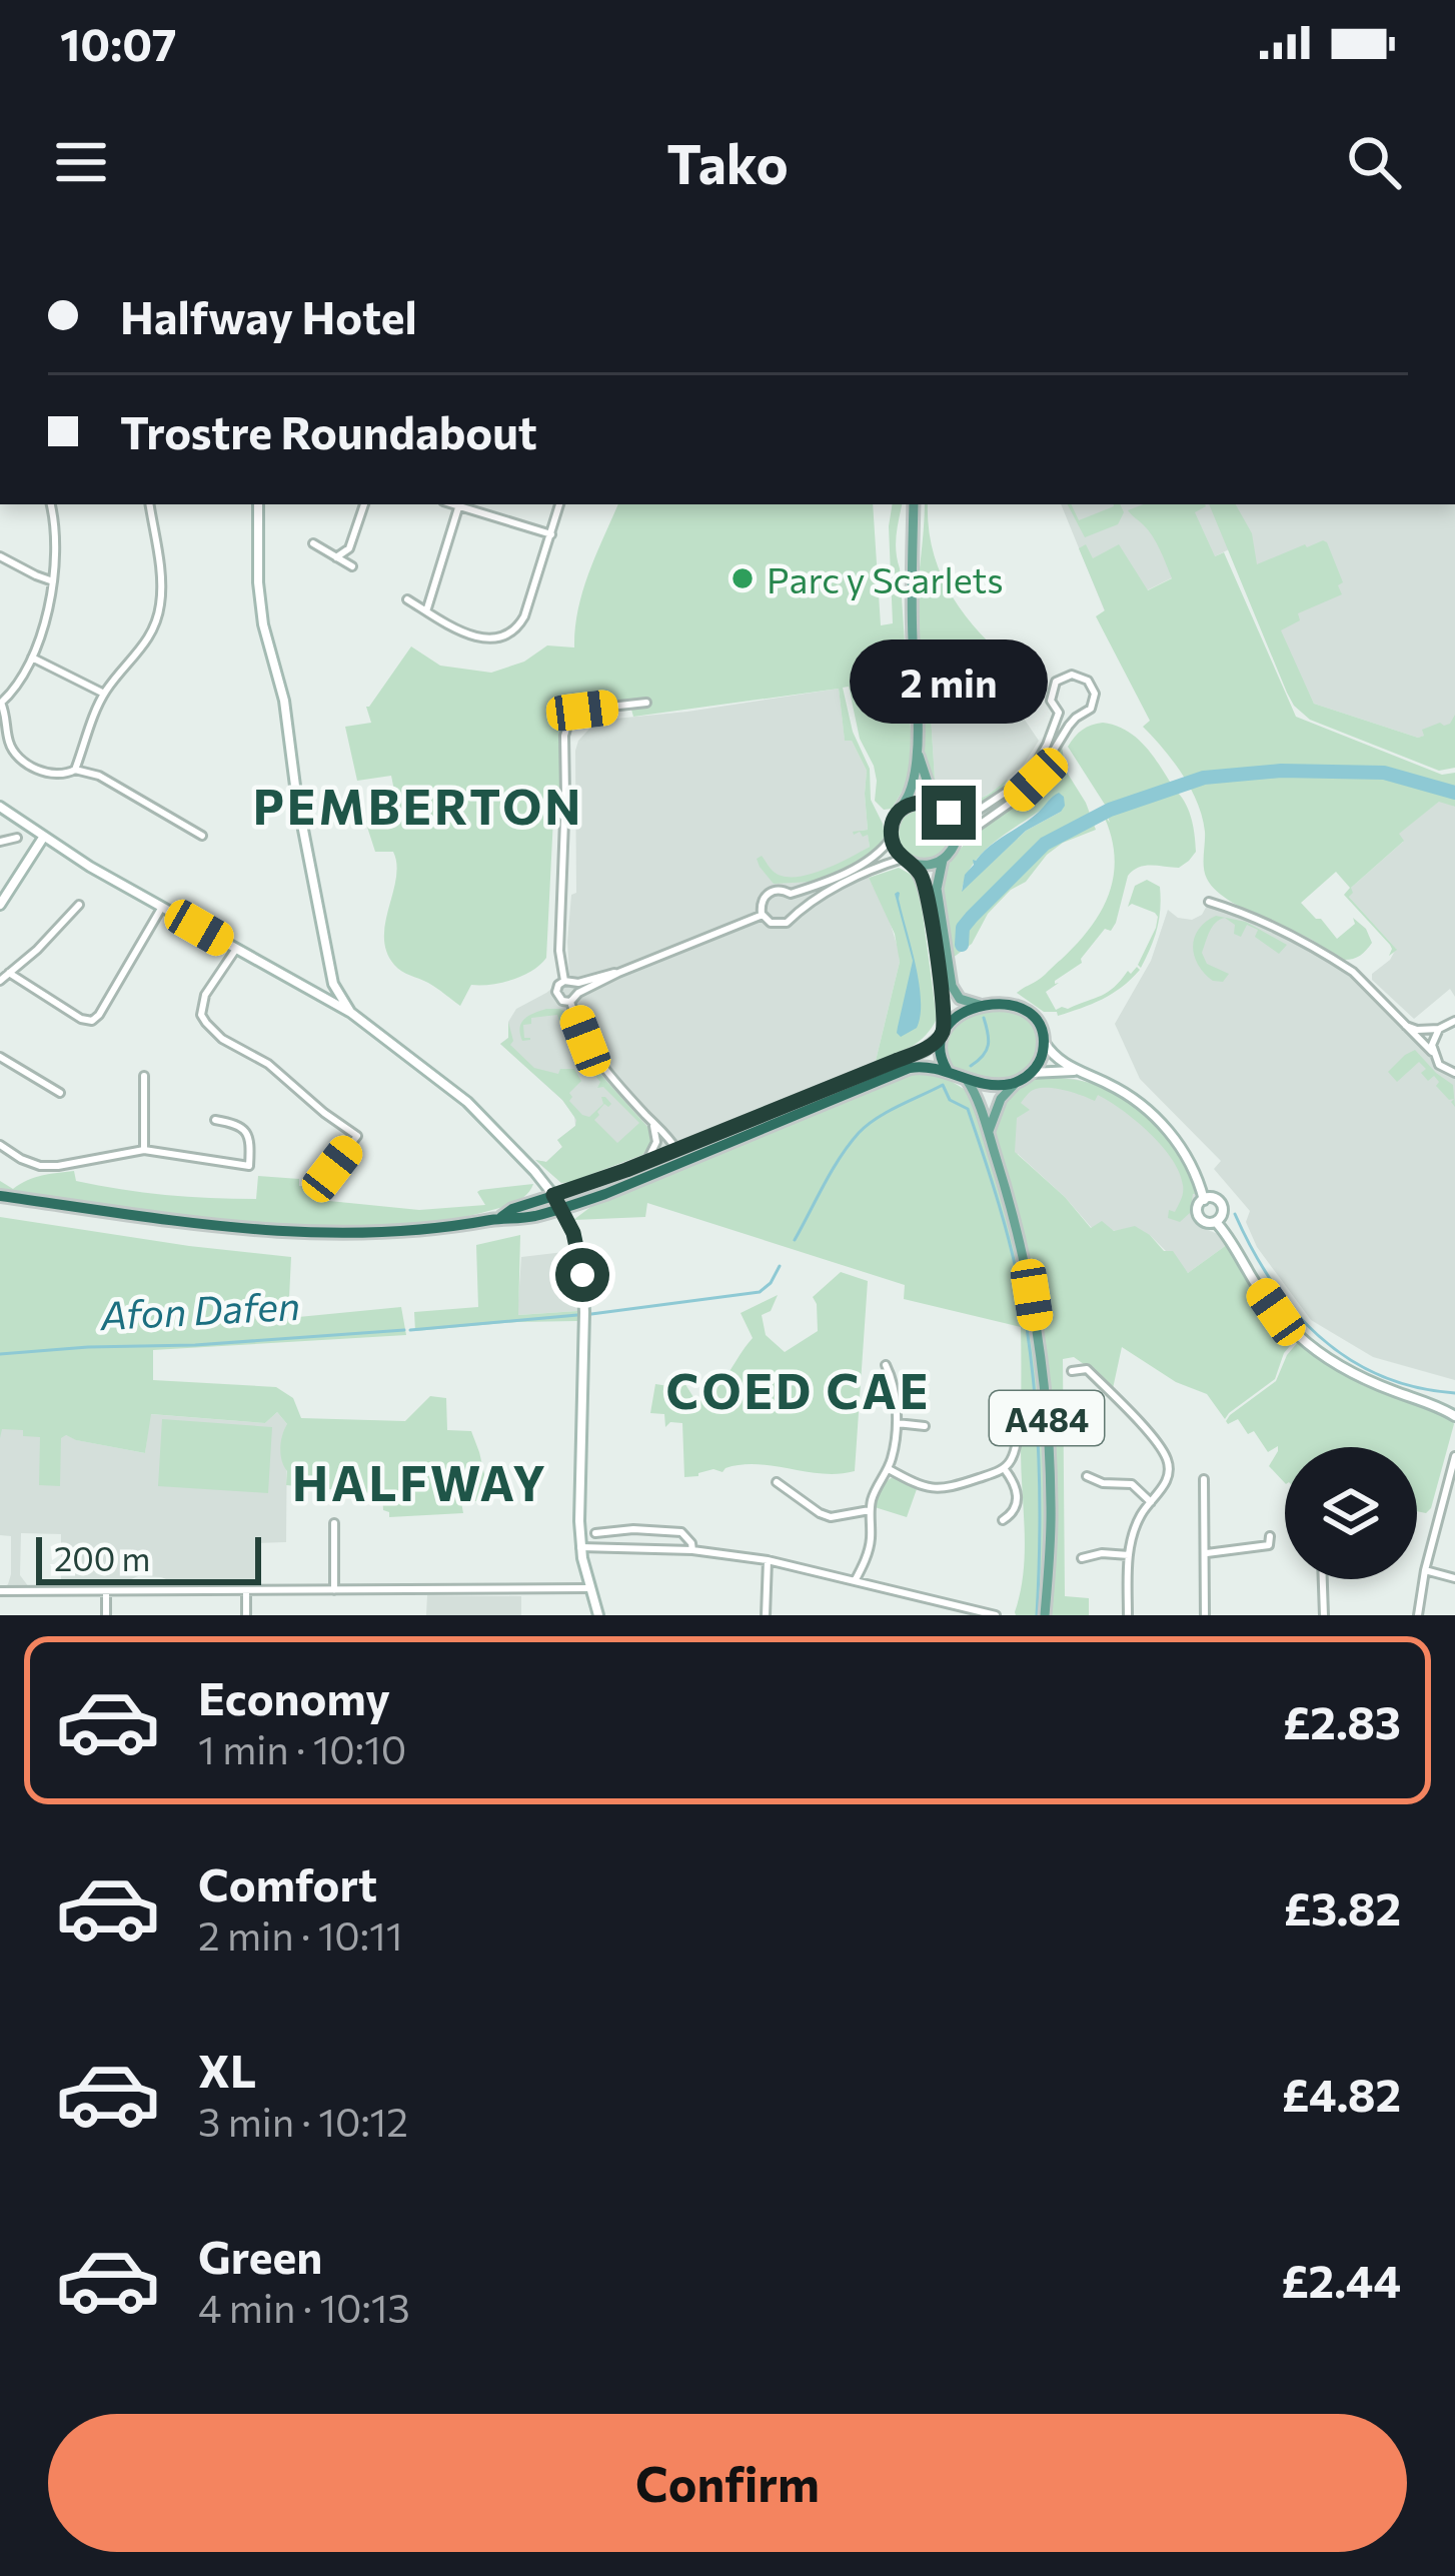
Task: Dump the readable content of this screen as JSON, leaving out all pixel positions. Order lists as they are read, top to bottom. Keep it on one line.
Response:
{"streets":{"main road":["A484"]},"districts":["PEMBERTON","COED CAE","HALFWAY"],"water":["Afon Dafen"],"places":["Parc y Scarlets"],"scale_bar":"200 m","page":{"status":"10:07","header":"Tako","banner":["Halfway Hotel","Trostre Roundabout"],"bubble":"2 min","scale":"200 m","list":[{"name":"Economy","note":"1 min · 10:10","value":"£2.83"},{"name":"Comfort","note":"2 min · 10:11","value":"£3.82"},{"name":"XL","note":"3 min · 10:12","value":"£4.82"},{"name":"Green","note":"4 min · 10:13","value":"£2.44"}],"buttons":"Confirm"}}
